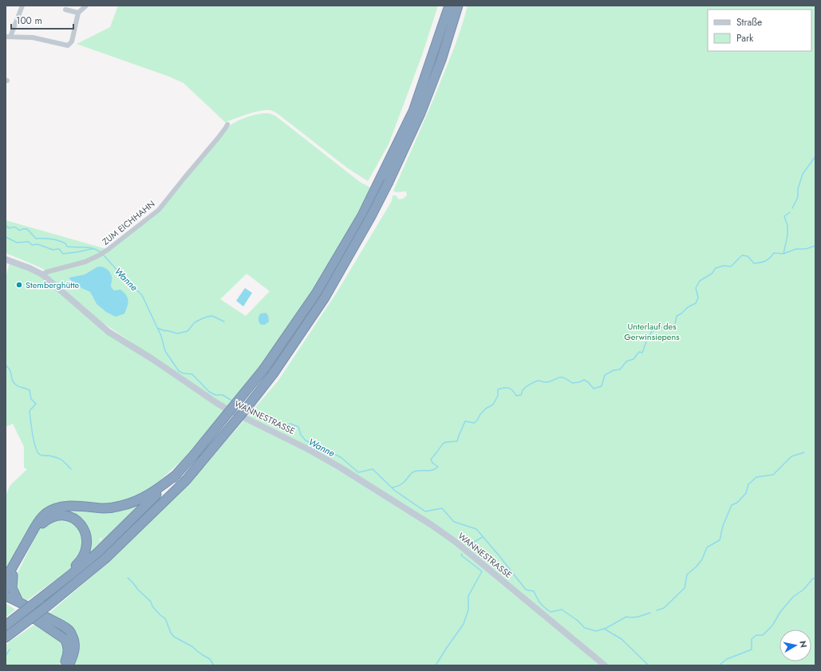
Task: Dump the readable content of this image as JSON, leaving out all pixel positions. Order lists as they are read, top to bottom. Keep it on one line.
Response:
{"streets":{"street":["ZUM EICHHAHN","WANNESTRASSE"]},"crossings":[["ZUM EICHHAHN","WANNESTRASSE"]],"water":["Wanne"],"parks":["Unterlauf des Gerwinsiepens"],"places":["Stemberghütte"],"legend":["Straße","Park"],"scale_bar":"100 m","north":"right"}
